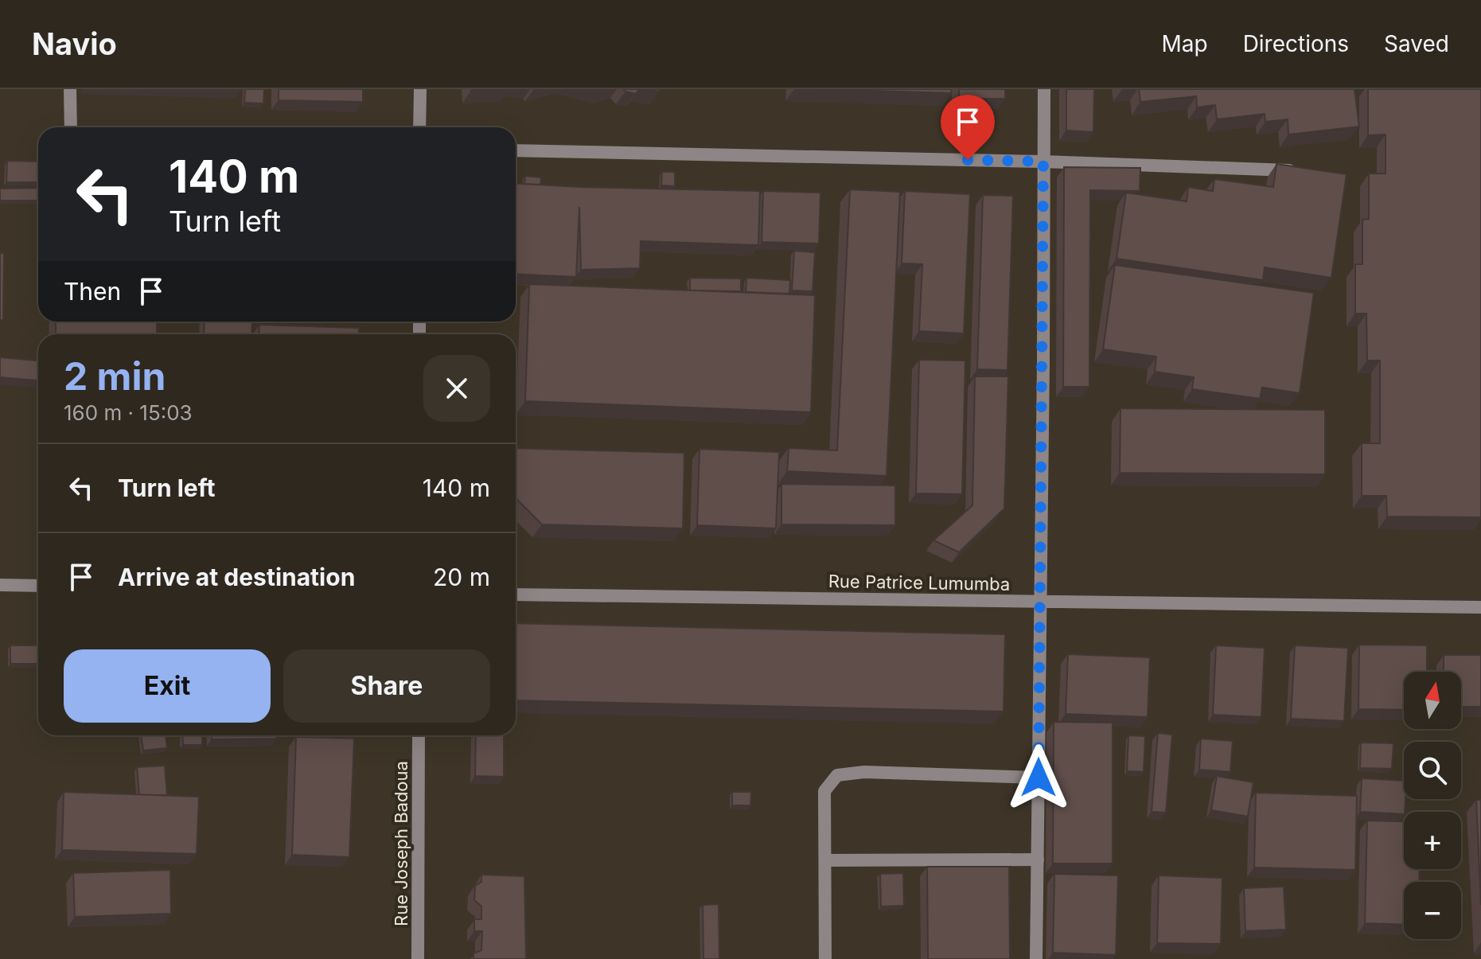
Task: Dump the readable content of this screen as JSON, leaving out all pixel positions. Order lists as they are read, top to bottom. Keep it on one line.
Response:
{"streets":{"street":["Rue Patrice Lumumba","Rue Joseph Badoua"]},"north":"top","page":{"header":"Navio","nav":["Map","Directions","Saved"],"turn":["140 m","Turn left"],"then":"Then","heading":["2 min","160 m · 15:03"],"list":[{"name":"Turn left","value":"140 m"},{"name":"Arrive at destination","value":"20 m"}],"buttons":["Exit","Share"],"map_buttons":["+","−"]}}
